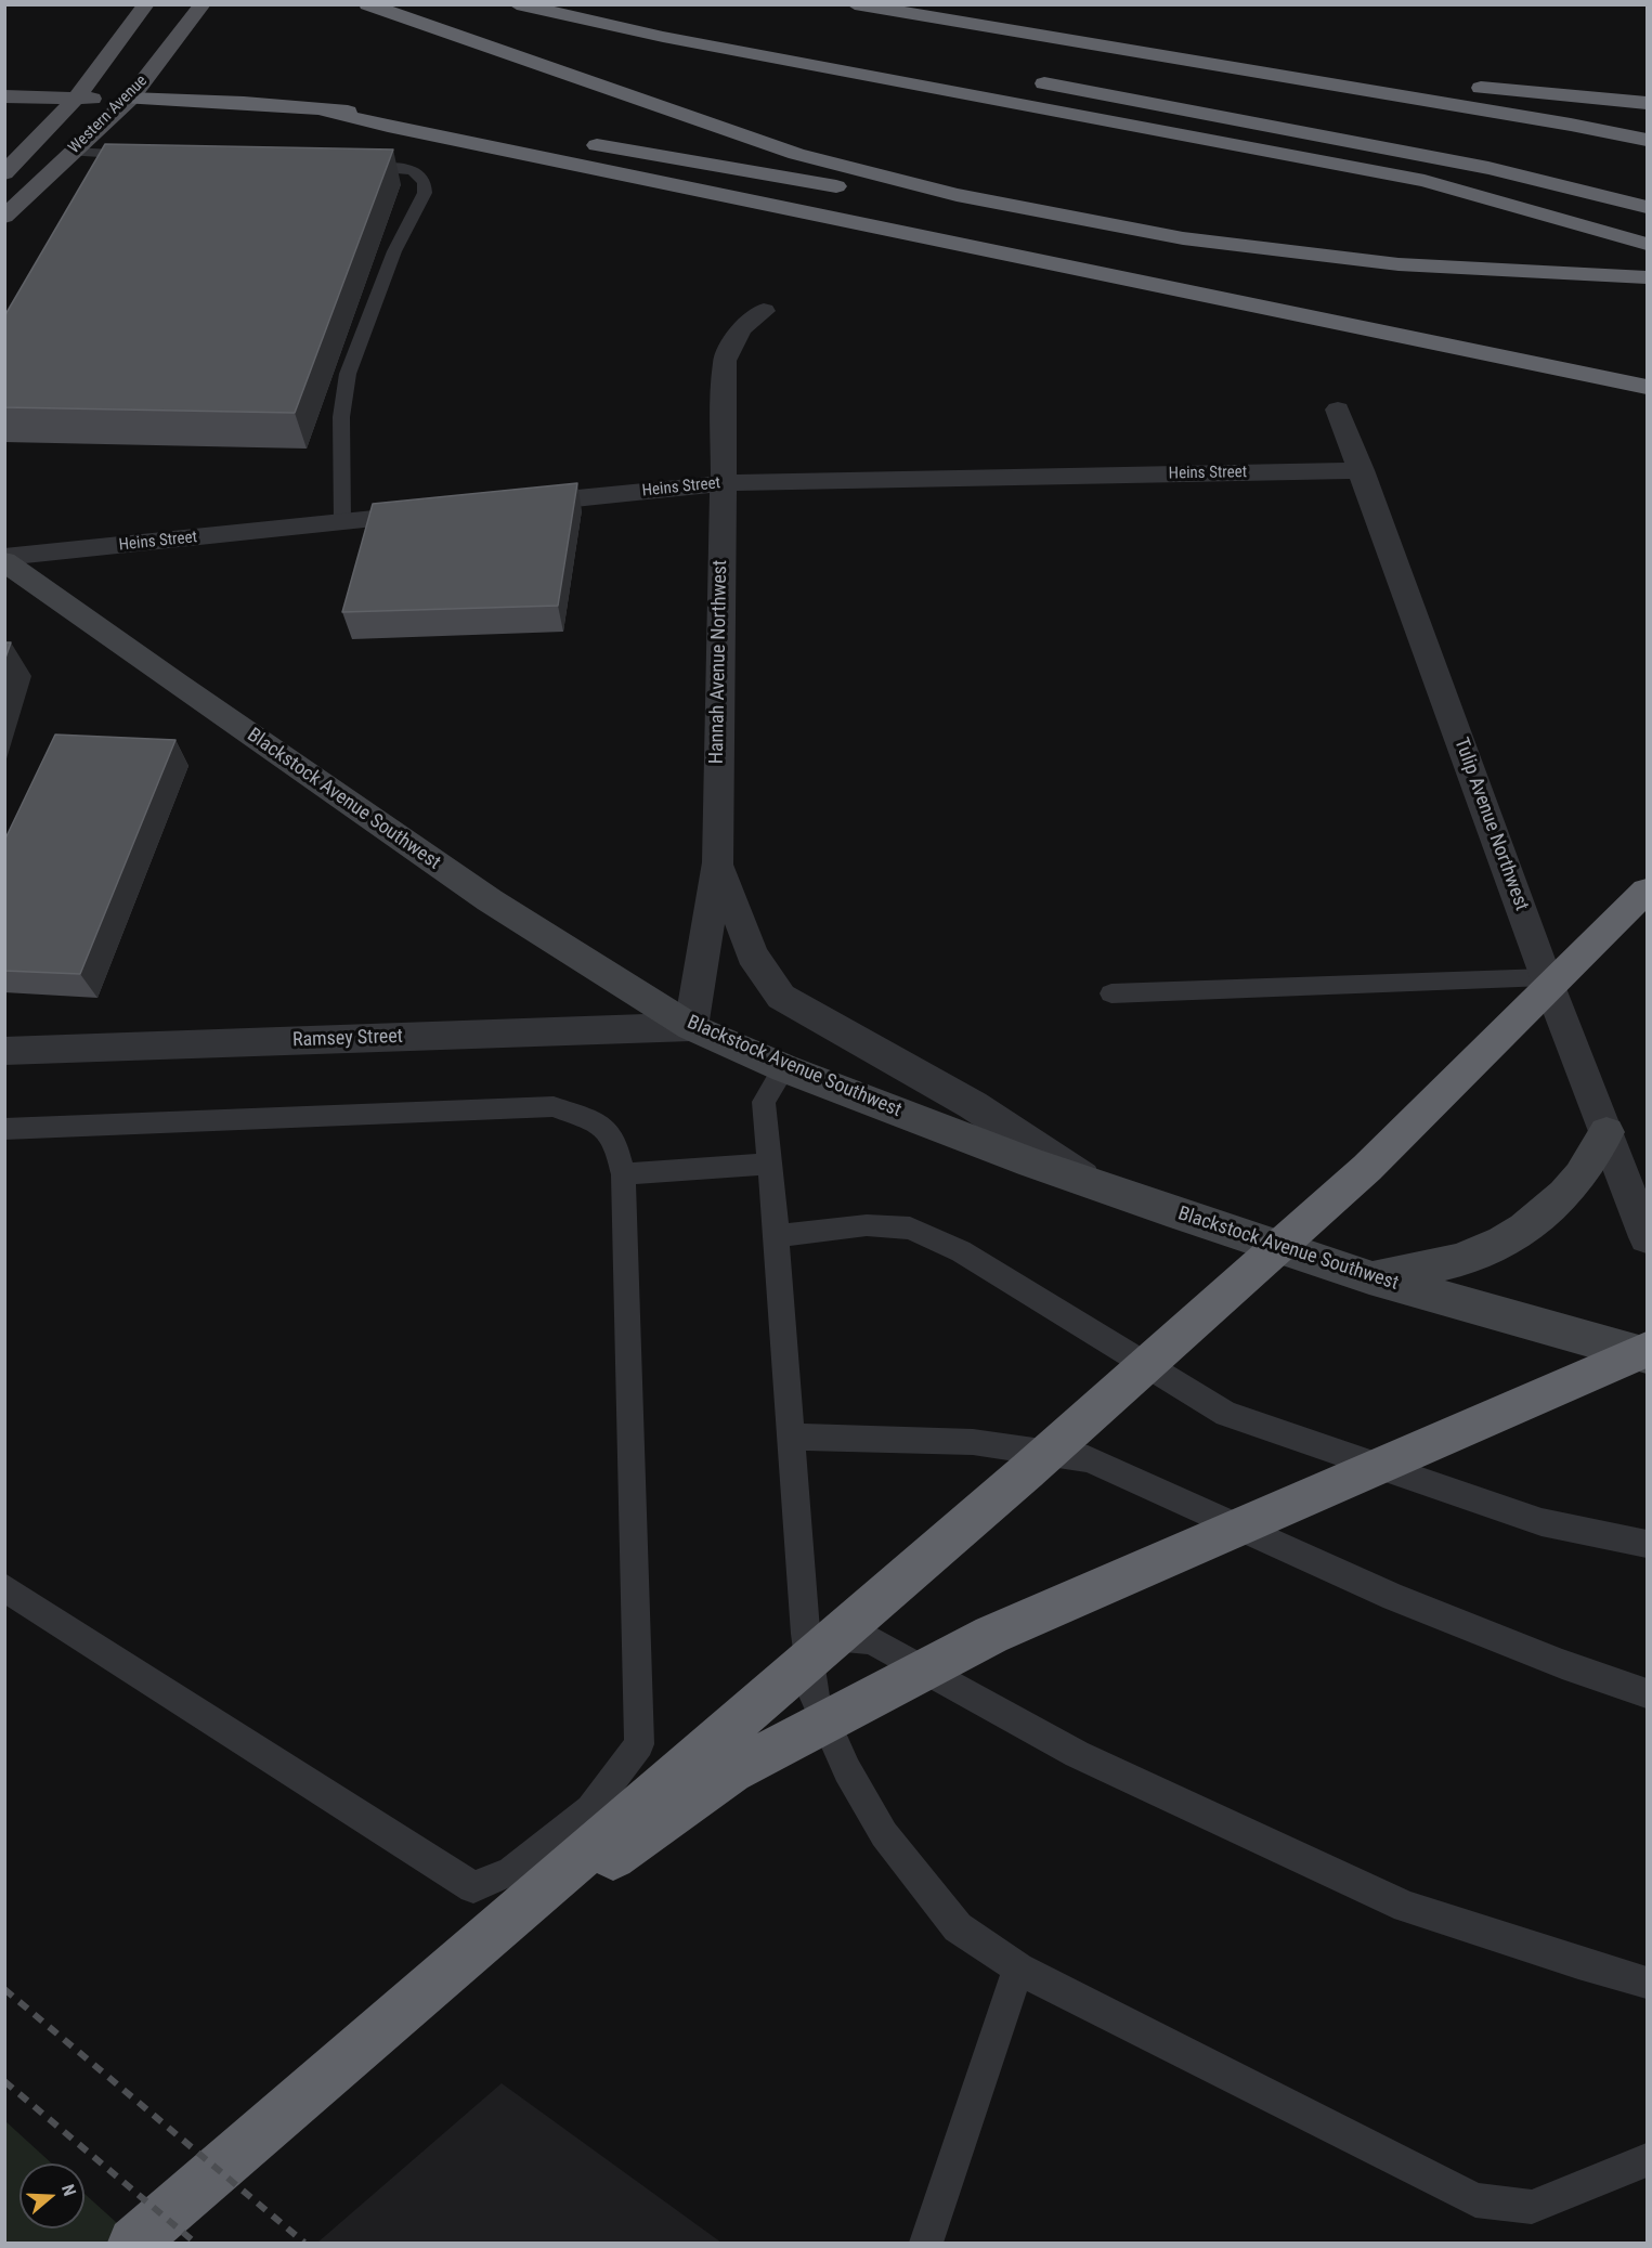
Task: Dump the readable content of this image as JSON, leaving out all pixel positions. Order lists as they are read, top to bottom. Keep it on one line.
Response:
{"streets":{"main road":["Western Avenue"],"street":["Heins Street","Hannah Avenue Northwest","Blackstock Avenue Southwest","Tulip Avenue Northwest","Ramsey Street"]},"crossings":[["Heins Street","Hannah Avenue Northwest"],["Heins Street","Blackstock Avenue Southwest"],["Heins Street","Tulip Avenue Northwest"],["Hannah Avenue Northwest","Blackstock Avenue Southwest"],["Hannah Avenue Northwest","Ramsey Street"],["Blackstock Avenue Southwest","Ramsey Street"]],"north":"right"}
